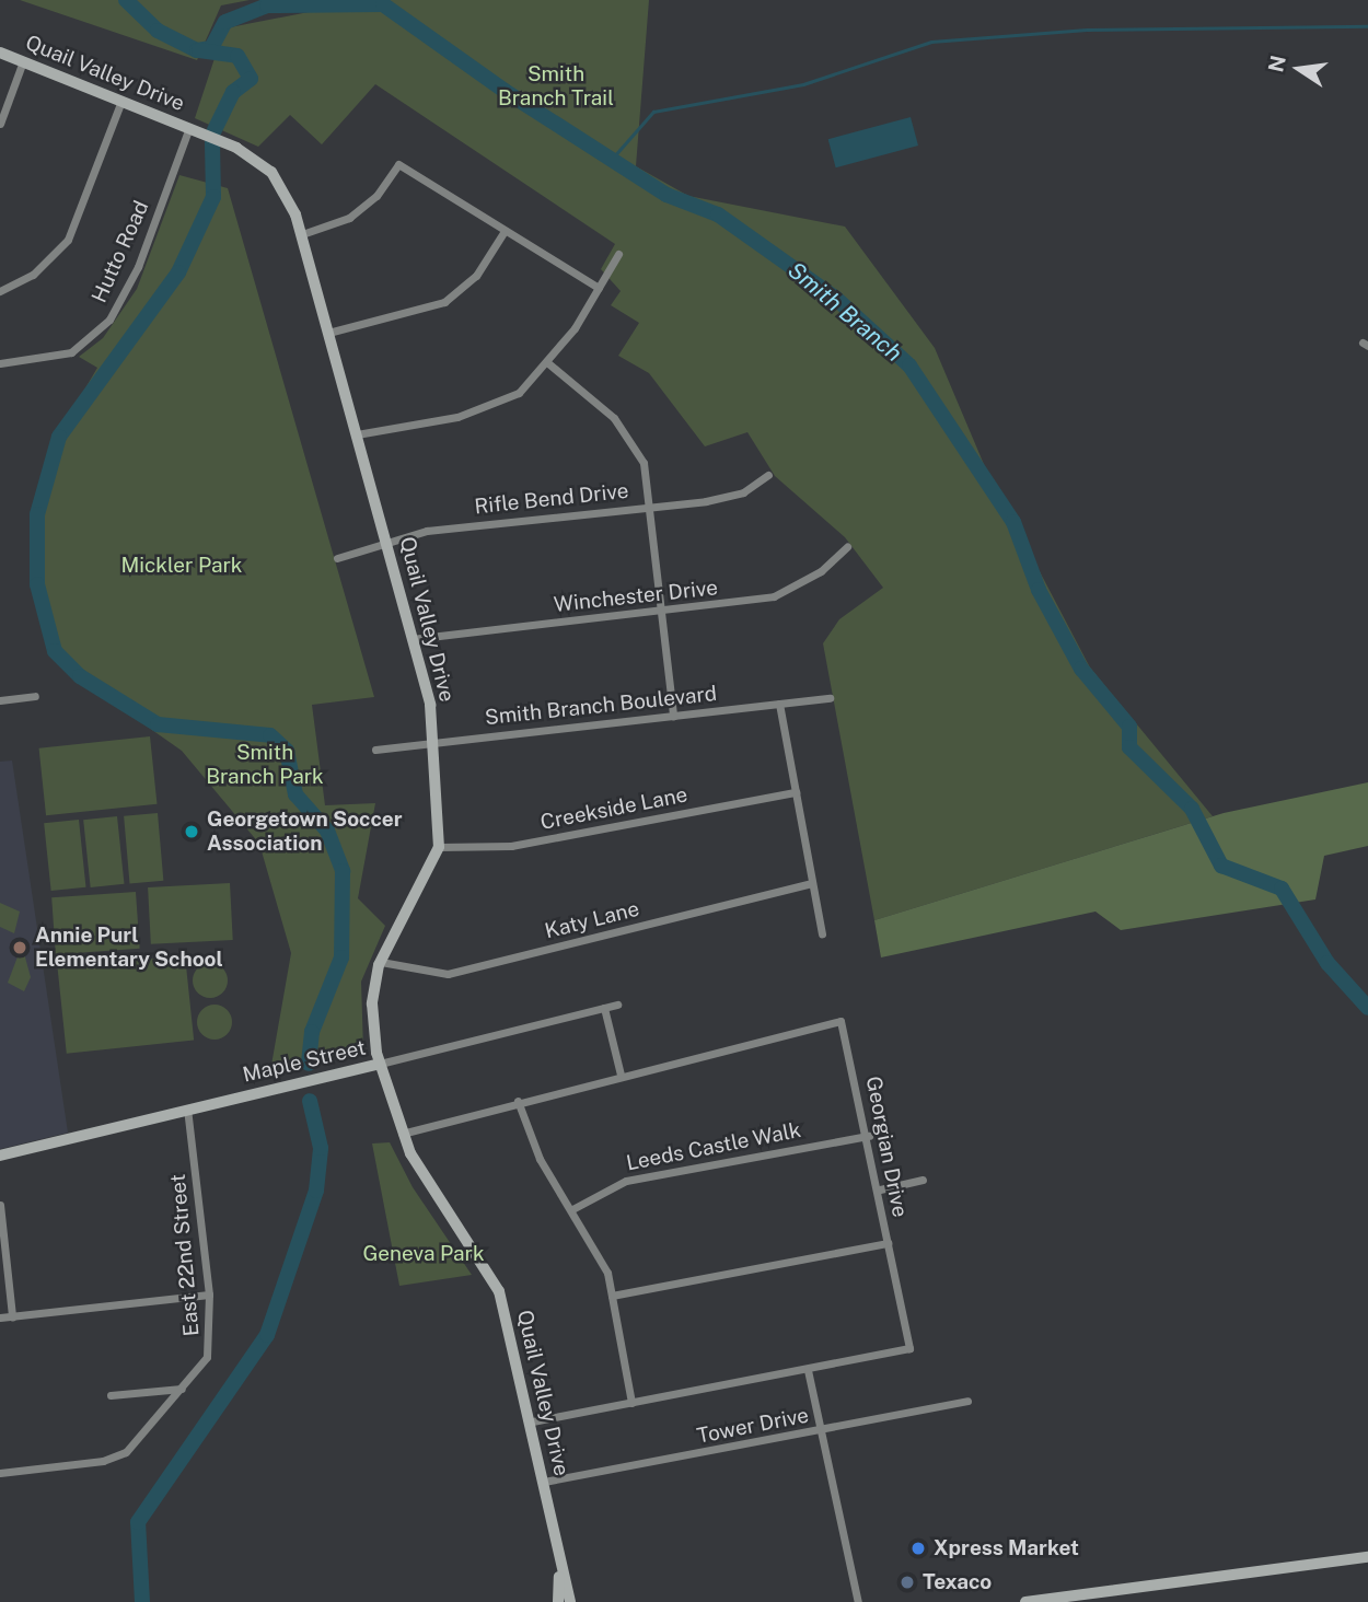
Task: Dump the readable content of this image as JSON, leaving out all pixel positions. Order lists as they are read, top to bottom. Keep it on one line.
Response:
{"streets":{"street":["Quail Valley Drive","Hutto Road","Rifle Bend Drive","Winchester Drive","Smith Branch Boulevard","Creekside Lane","Katy Lane","Maple Street","Leeds Castle Walk","Georgian Drive","East 22nd Street","Tower Drive"]},"crossings":[["Quail Valley Drive","Hutto Road"],["Quail Valley Drive","Rifle Bend Drive"],["Quail Valley Drive","Winchester Drive"],["Quail Valley Drive","Smith Branch Boulevard"],["Quail Valley Drive","Creekside Lane"],["Quail Valley Drive","Katy Lane"],["Quail Valley Drive","Maple Street"],["Quail Valley Drive","Georgian Drive"],["Quail Valley Drive","Tower Drive"],["Maple Street","East 22nd Street"],["Leeds Castle Walk","Georgian Drive"]],"water":["Smith Branch"],"parks":["Smith Branch Trail","Mickler Park","Smith Branch Park","Geneva Park"],"places":["Georgetown Soccer Association","Annie Purl Elementary School","Xpress Market","Texaco"],"north":"left"}
